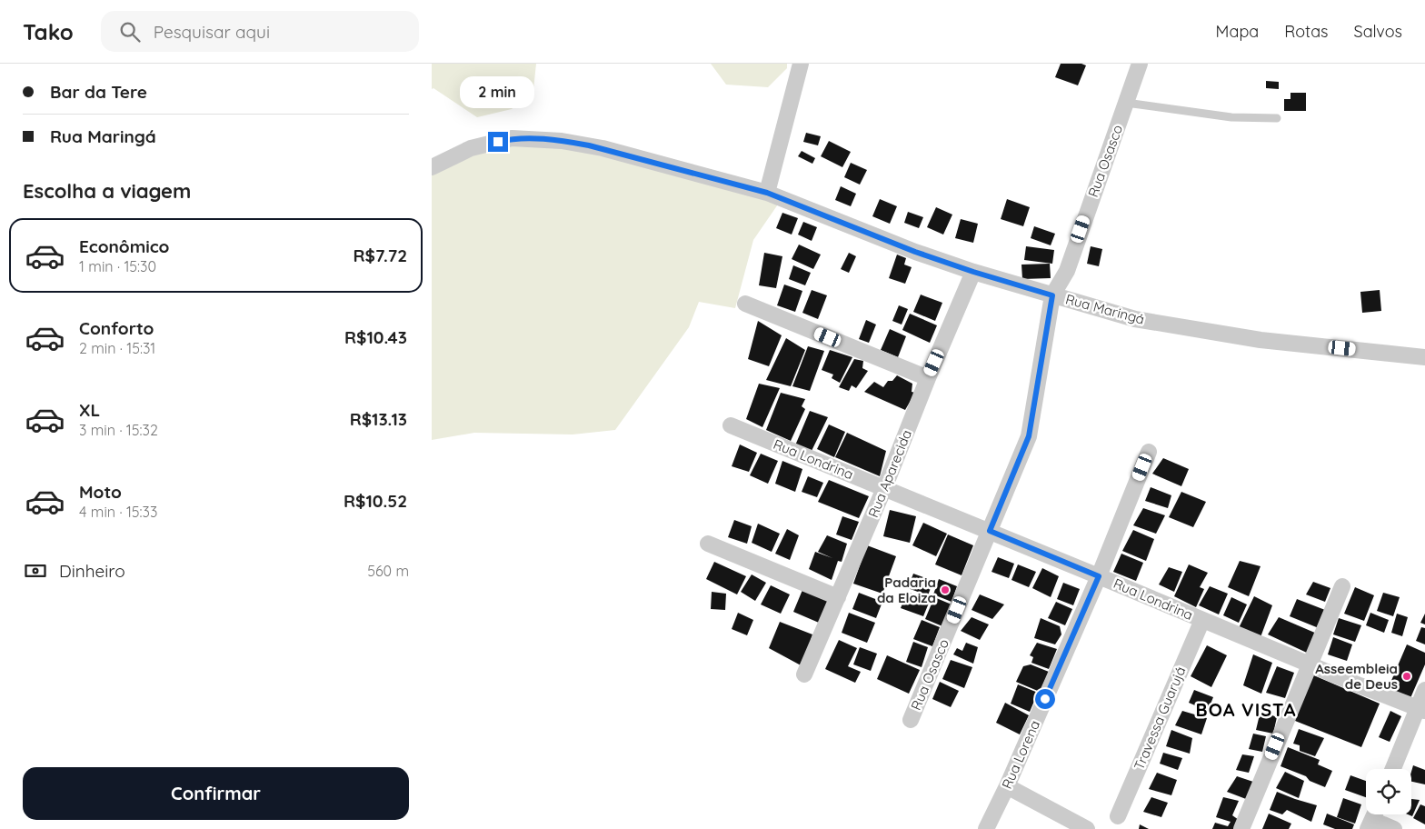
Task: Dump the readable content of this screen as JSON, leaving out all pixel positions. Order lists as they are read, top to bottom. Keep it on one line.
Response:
{"streets":{"street":["Rua Osasco","Rua Maringá","Rua Londrina","Rua Aparecida","Travessa Guarujá","Rua Lorena"]},"crossings":[["Rua Osasco","Rua Maringá"],["Rua Osasco","Rua Londrina"],["Rua Maringá","Rua Aparecida"],["Rua Londrina","Rua Aparecida"],["Rua Londrina","Travessa Guarujá"],["Rua Londrina","Rua Lorena"]],"districts":["BOA VISTA"],"places":["Padaria da Eloiza","Asseembleia de Deus"],"page":{"header":"Tako","search":"Pesquisar aqui","nav":["Mapa","Rotas","Salvos"],"banner":["Bar da Tere","Rua Maringá"],"bubble":"2 min","heading":"Escolha a viagem","list":[{"name":"Econômico","note":"1 min · 15:30","value":"R$7.72"},{"name":"Conforto","note":"2 min · 15:31","value":"R$10.43"},{"name":"XL","note":"3 min · 15:32","value":"R$13.13"},{"name":"Moto","note":"4 min · 15:33","value":"R$10.52"}],"pay":["Dinheiro","560 m"],"buttons":"Confirmar"}}
